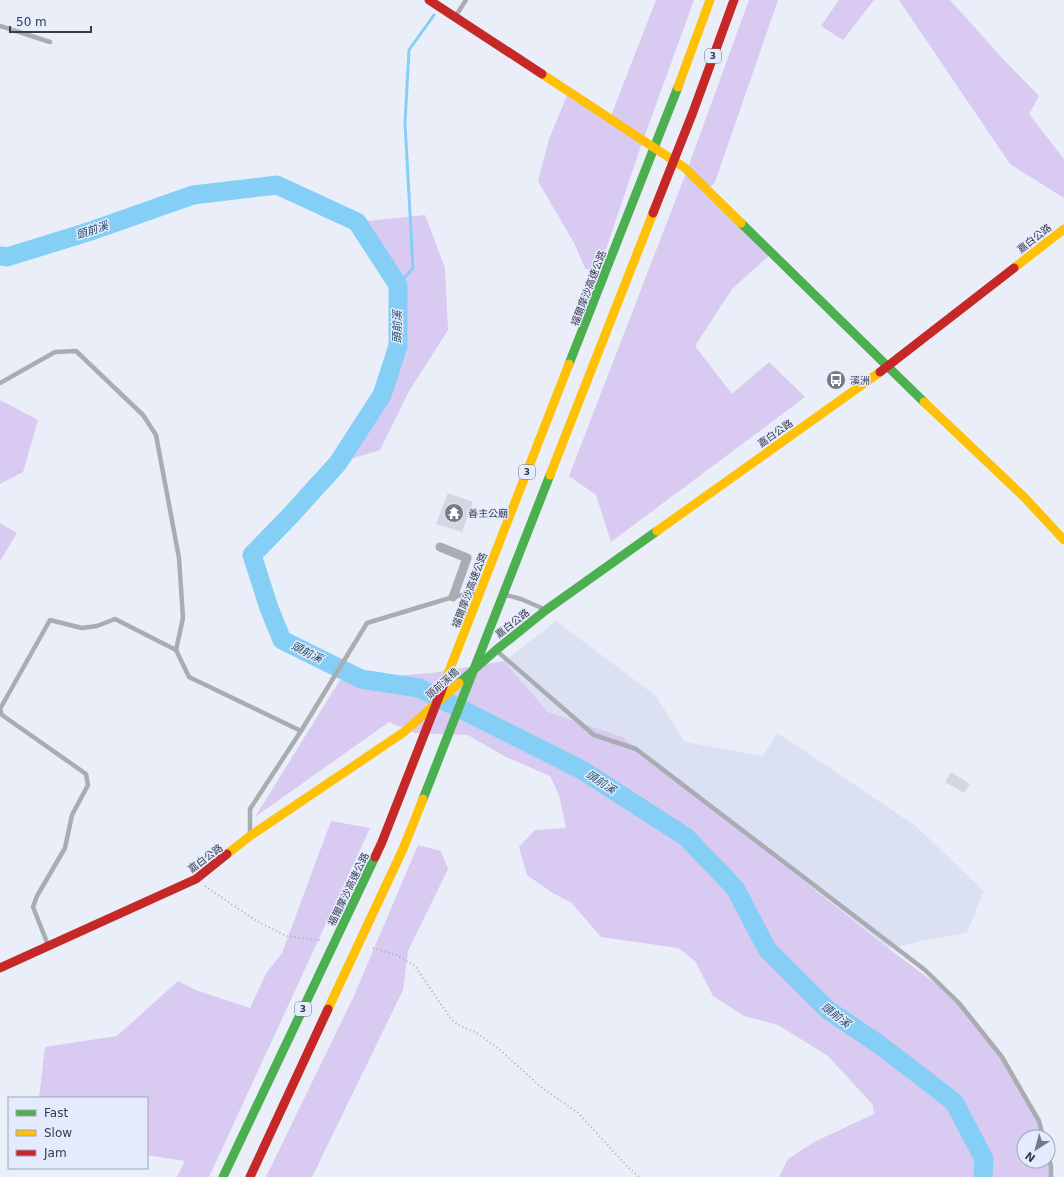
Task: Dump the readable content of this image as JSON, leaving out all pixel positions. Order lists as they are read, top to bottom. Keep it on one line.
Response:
{"streets":{"main road":["3","嘉白公路","福爾摩沙高速公路","頭前溪橋"]},"crossings":[["嘉白公路","頭前溪橋"]],"water":["頭前溪"],"places":{"bus stop":["溪洲"],"temple":["善主公廟"]},"legend":["Fast","Slow","Jam"],"scale_bar":"50 m","north":"bottom left"}
